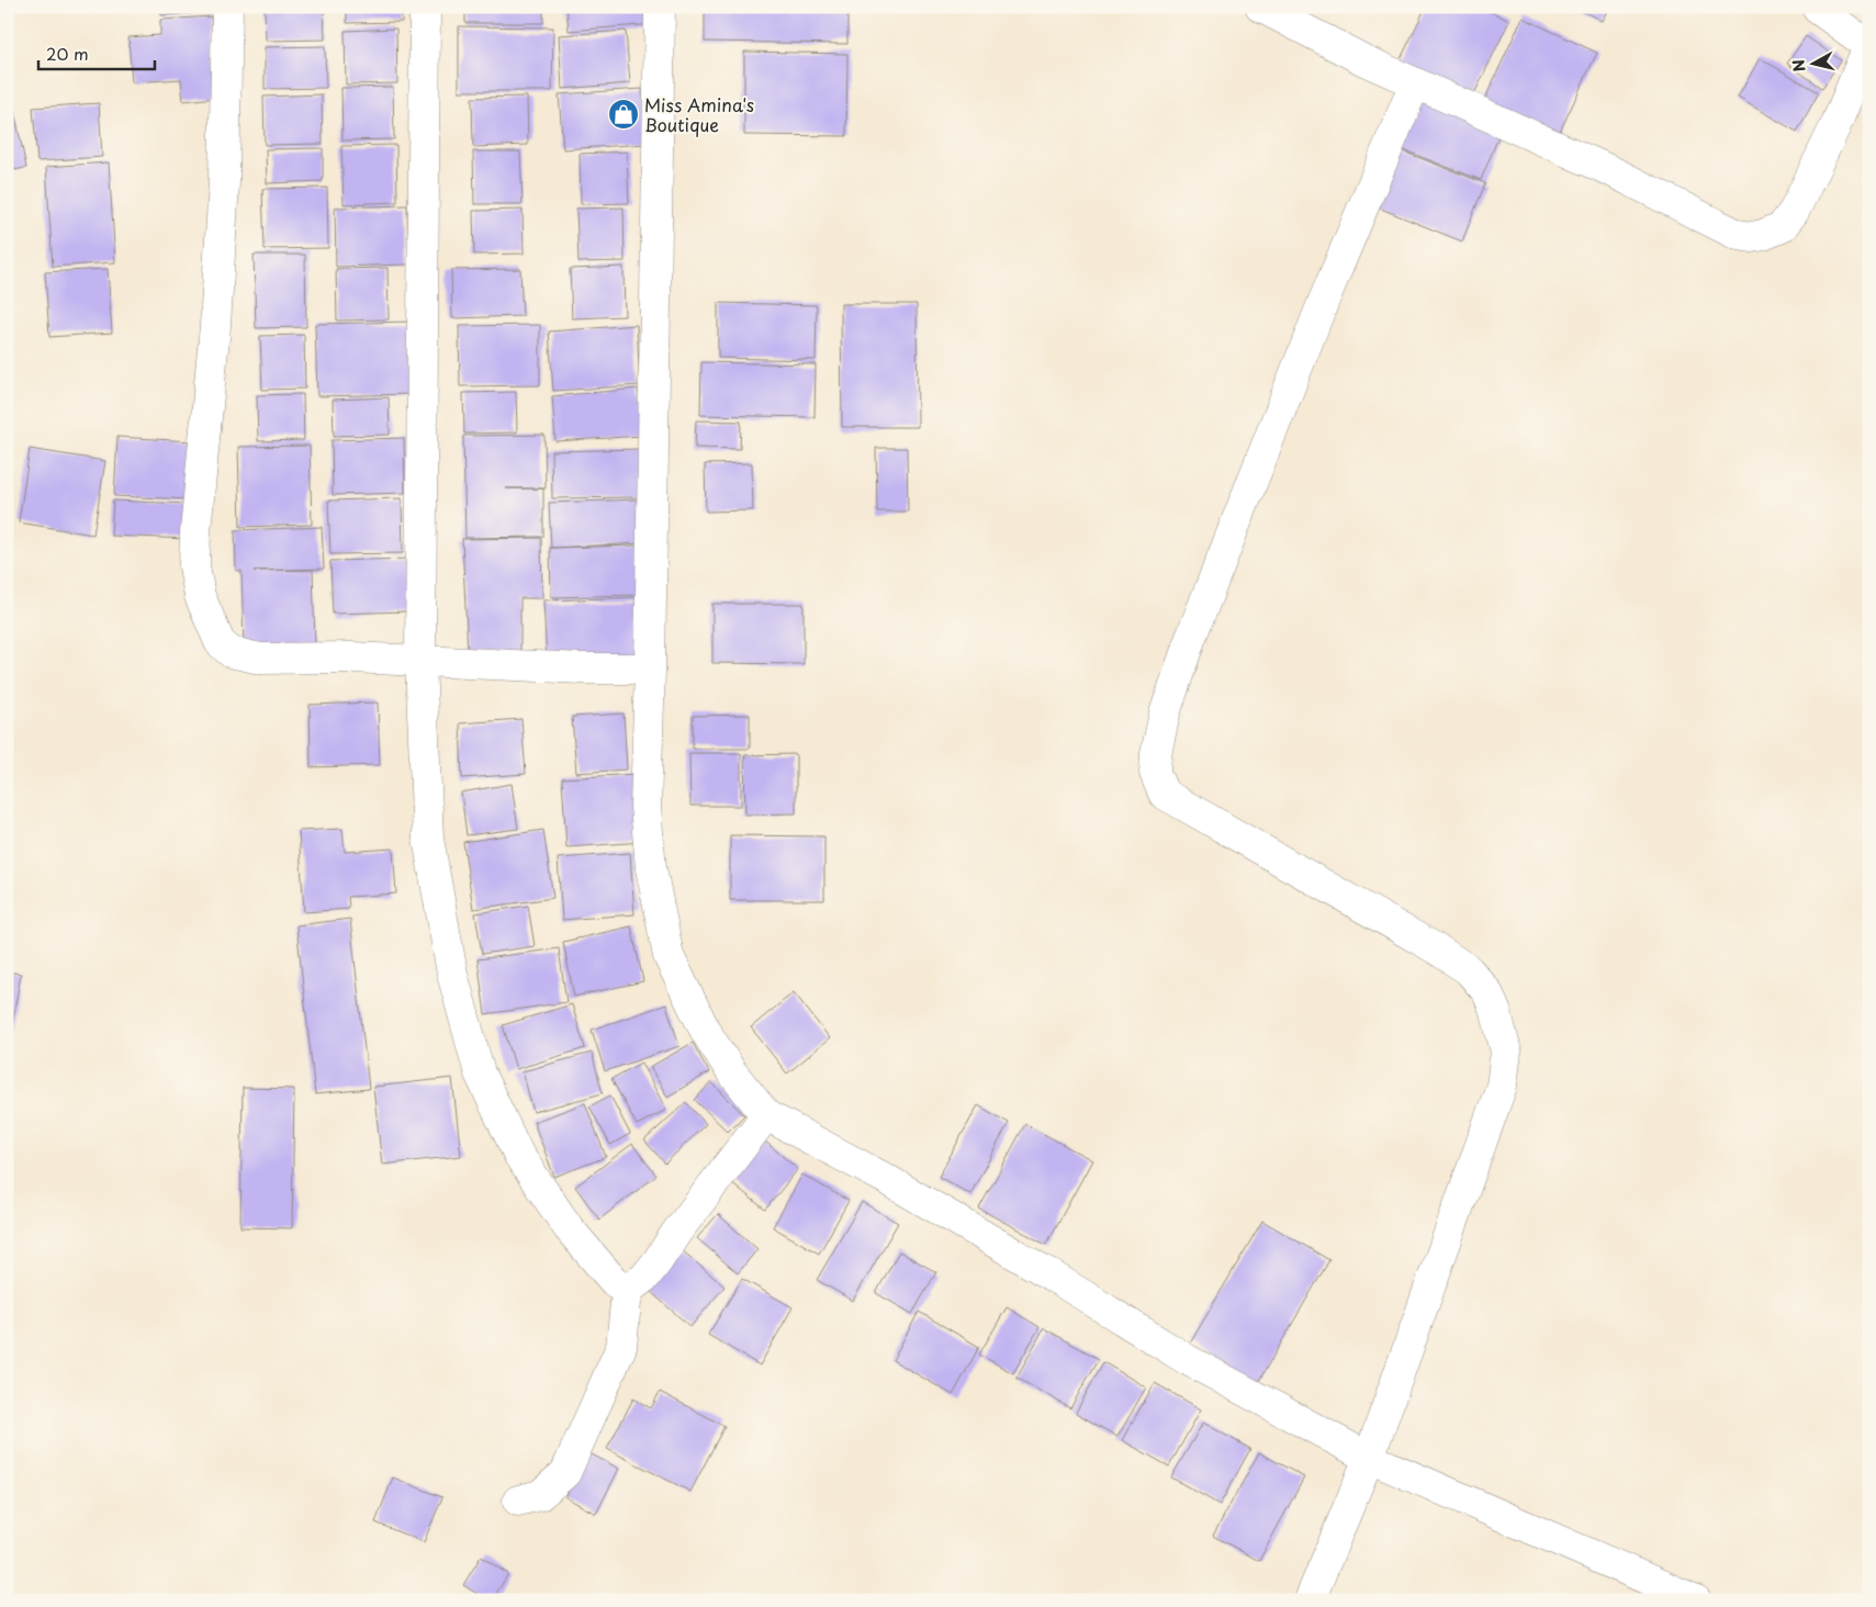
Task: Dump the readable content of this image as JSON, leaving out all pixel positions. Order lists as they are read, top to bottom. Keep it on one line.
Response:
{"places":{"shop":["Miss Amina's Boutique"]},"scale_bar":"20 m","north":"left"}
